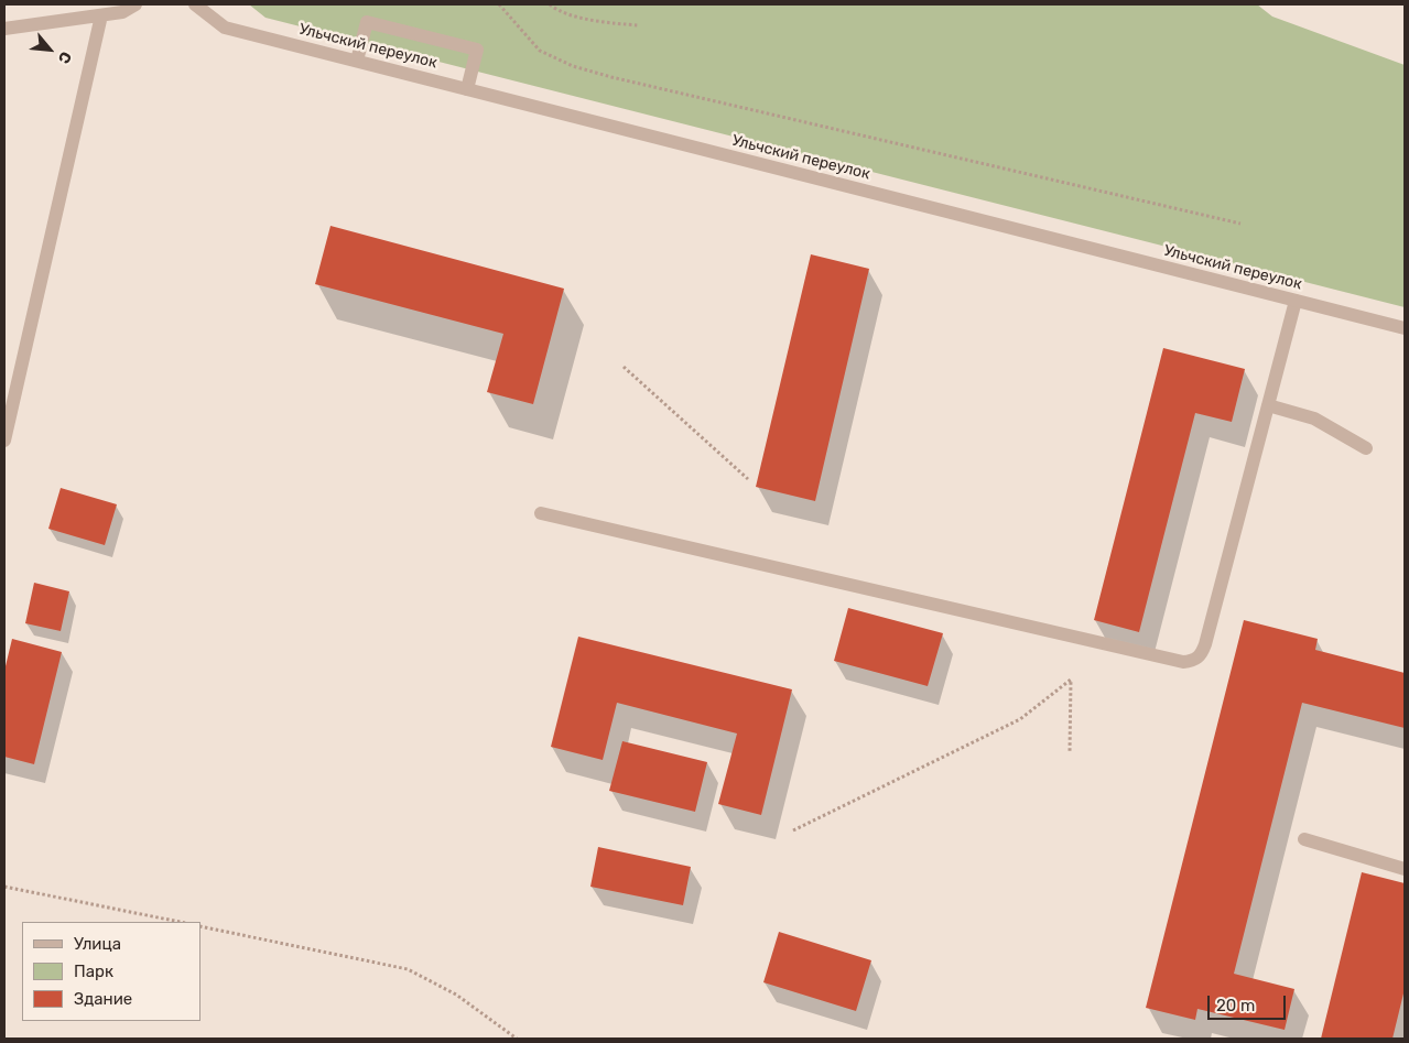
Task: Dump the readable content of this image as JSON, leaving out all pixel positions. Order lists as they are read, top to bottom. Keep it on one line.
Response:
{"streets":{"street":["Ульчский переулок"]},"legend":["Улица","Парк","Здание"],"scale_bar":"20 m","north":"bottom right"}
